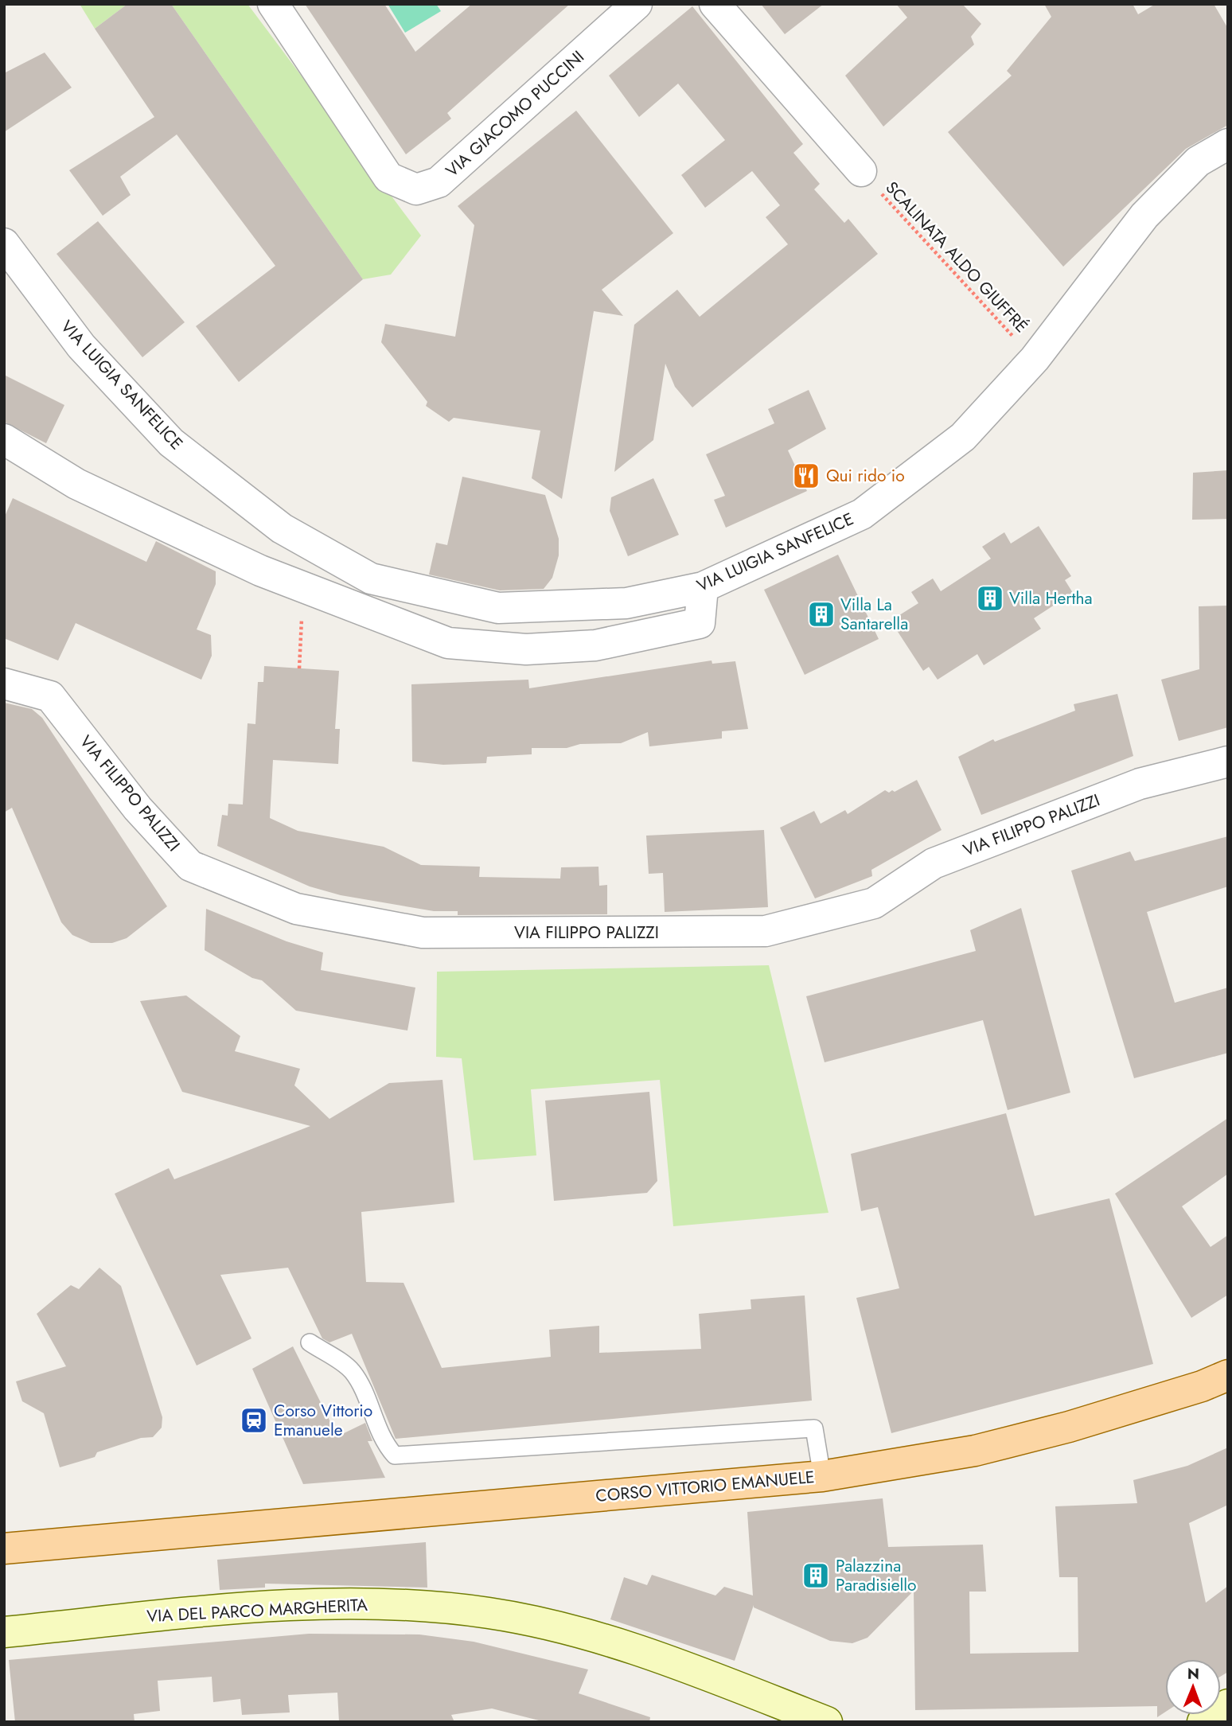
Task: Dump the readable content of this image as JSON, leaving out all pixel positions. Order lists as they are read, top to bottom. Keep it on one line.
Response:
{"streets":{"main road":["CORSO VITTORIO EMANUELE"],"street":["VIA GIACOMO PUCCINI","VIA LUIGIA SANFELICE","VIA FILIPPO PALIZZI","VIA DEL PARCO MARGHERITA"],"path":["SCALINATA ALDO GIUFFRÉ"]},"crossings":[["SCALINATA ALDO GIUFFRÉ","VIA LUIGIA SANFELICE"]],"places":{"restaurant":["Qui rido io"],"building":["Villa Hertha","Villa La Santarella","Palazzina Paradisiello"],"station":["Corso Vittorio Emanuele"]},"north":"top"}
